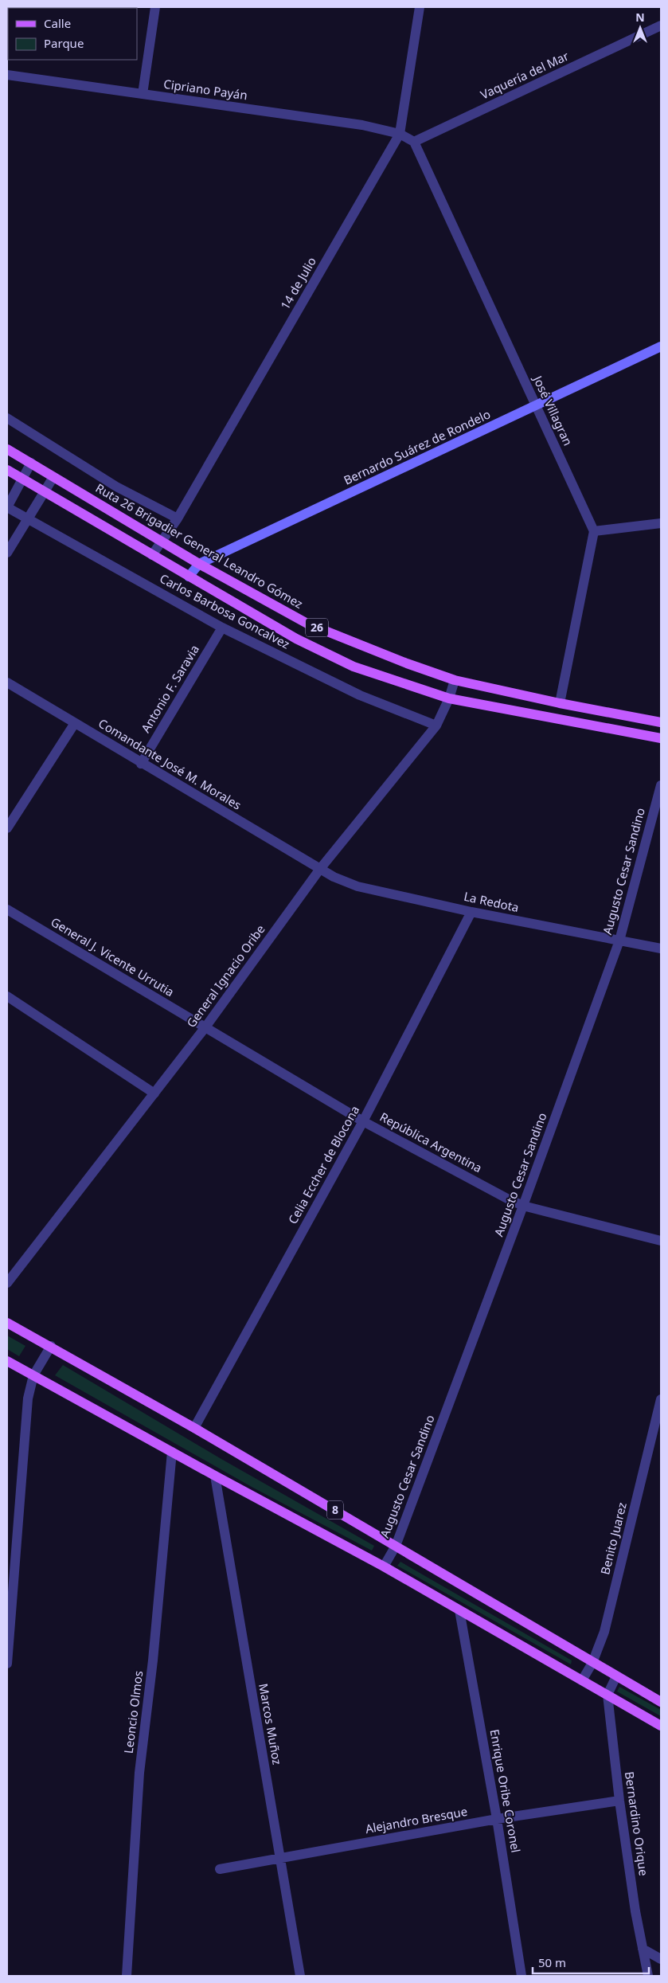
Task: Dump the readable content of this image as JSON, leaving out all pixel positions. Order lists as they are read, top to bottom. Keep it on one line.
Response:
{"streets":{"main road":["Ruta 26 Brigadier General Leandro Gómez","26","8"],"street":["Vaquería del Mar","Cipriano Payán","14 de Julio","José Villagran","Bernardo Suárez de Rondelo","Carlos Barbosa Goncalvez","Antonio F. Saravia","Comandante José M. Morales","Augusto Cesar Sandino","La Redota","General J. Vicente Urrutia","General Ignacio Oribe","República Argentina","Celia Eccher de Blocona","Benito Juarez","Leoncio Olmos","Marcos Muñoz","Enrique Oribe Coronel","Alejandro Bresque","Bernardino Orique"]},"crossings":[["Vaquería del Mar","José Villagran"],["Cipriano Payán","14 de Julio"],["14 de Julio","Ruta 26 Brigadier General Leandro Gómez"],["14 de Julio","26"],["José Villagran","Bernardo Suárez de Rondelo"],["Bernardo Suárez de Rondelo","Ruta 26 Brigadier General Leandro Gómez"],["Bernardo Suárez de Rondelo","26"],["Ruta 26 Brigadier General Leandro Gómez","General Ignacio Oribe"],["Carlos Barbosa Goncalvez","Antonio F. Saravia"],["Carlos Barbosa Goncalvez","General Ignacio Oribe"],["26","General Ignacio Oribe"],["Antonio F. Saravia","Comandante José M. Morales"],["Comandante José M. Morales","La Redota"],["Comandante José M. Morales","General Ignacio Oribe"],["Augusto Cesar Sandino","La Redota"],["Augusto Cesar Sandino","República Argentina"],["Augusto Cesar Sandino","8"],["La Redota","General Ignacio Oribe"],["La Redota","Celia Eccher de Blocona"],["General J. Vicente Urrutia","General Ignacio Oribe"],["General J. Vicente Urrutia","República Argentina"],["General Ignacio Oribe","República Argentina"],["República Argentina","Celia Eccher de Blocona"],["Celia Eccher de Blocona","8"],["8","Benito Juarez"],["8","Leoncio Olmos"],["8","Marcos Muñoz"],["8","Enrique Oribe Coronel"],["8","Bernardino Orique"],["Marcos Muñoz","Alejandro Bresque"],["Enrique Oribe Coronel","Alejandro Bresque"],["Alejandro Bresque","Bernardino Orique"]],"legend":["Calle","Parque"],"scale_bar":"50 m","north":"top"}
